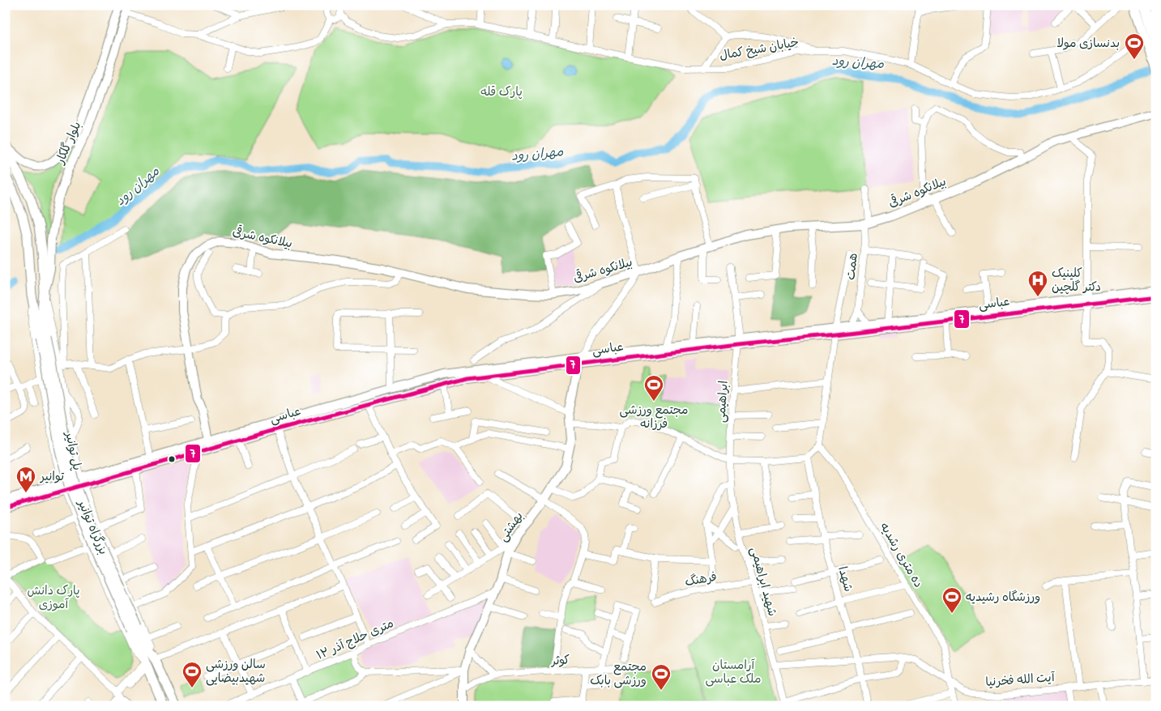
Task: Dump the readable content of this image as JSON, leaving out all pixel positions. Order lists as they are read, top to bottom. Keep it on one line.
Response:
{"streets":{"highway":["پل توانیر","بزرگراه توانیر"],"main road":["بلوار گلکار","بیلانکوه شرقی","عباسى","بهشتی"],"street":["خیابان شیخ کمال","همت","ابراهیمی","ده متری رشدیه","فرهنگ","شهدا","شهید ابراهیمی","۱۲ متری حلاج آذر","کوثر","آیت الله فخرنیا"]},"crossings":[["بلوار گلکار","بزرگراه توانیر"],["بیلانکوه شرقی","همت"],["بیلانکوه شرقی","عباسى"],["همت","عباسى"],["عباسى","ابراهیمی"],["عباسى","بهشتی"],["عباسى","بزرگراه توانیر"],["ابراهیمی","شهید ابراهیمی"],["پل توانیر","بزرگراه توانیر"],["بهشتی","۱۲ متری حلاج آذر"],["بهشتی","کوثر"],["ده متری رشدیه","آیت الله فخرنیا"],["فرهنگ","شهید ابراهیمی"],["شهدا","آیت الله فخرنیا"],["شهید ابراهیمی","آیت الله فخرنیا"]],"water":["مهران رود"],"parks":["پارک قله","پارک دانش آموزی","آرامستان ملک عباسی"],"places":{"sports":["بدنسازی مولا","مجتمع ورزشی فرزانه","ورزشگاه رشیدیه","سالن ورزشی شهیدبیضایی","مجتمع ورزشی بابک"],"hospital":["کلینیک دکتر گلچین"],"metro station":["توانیر"]},"lines":["transit line 7"]}
